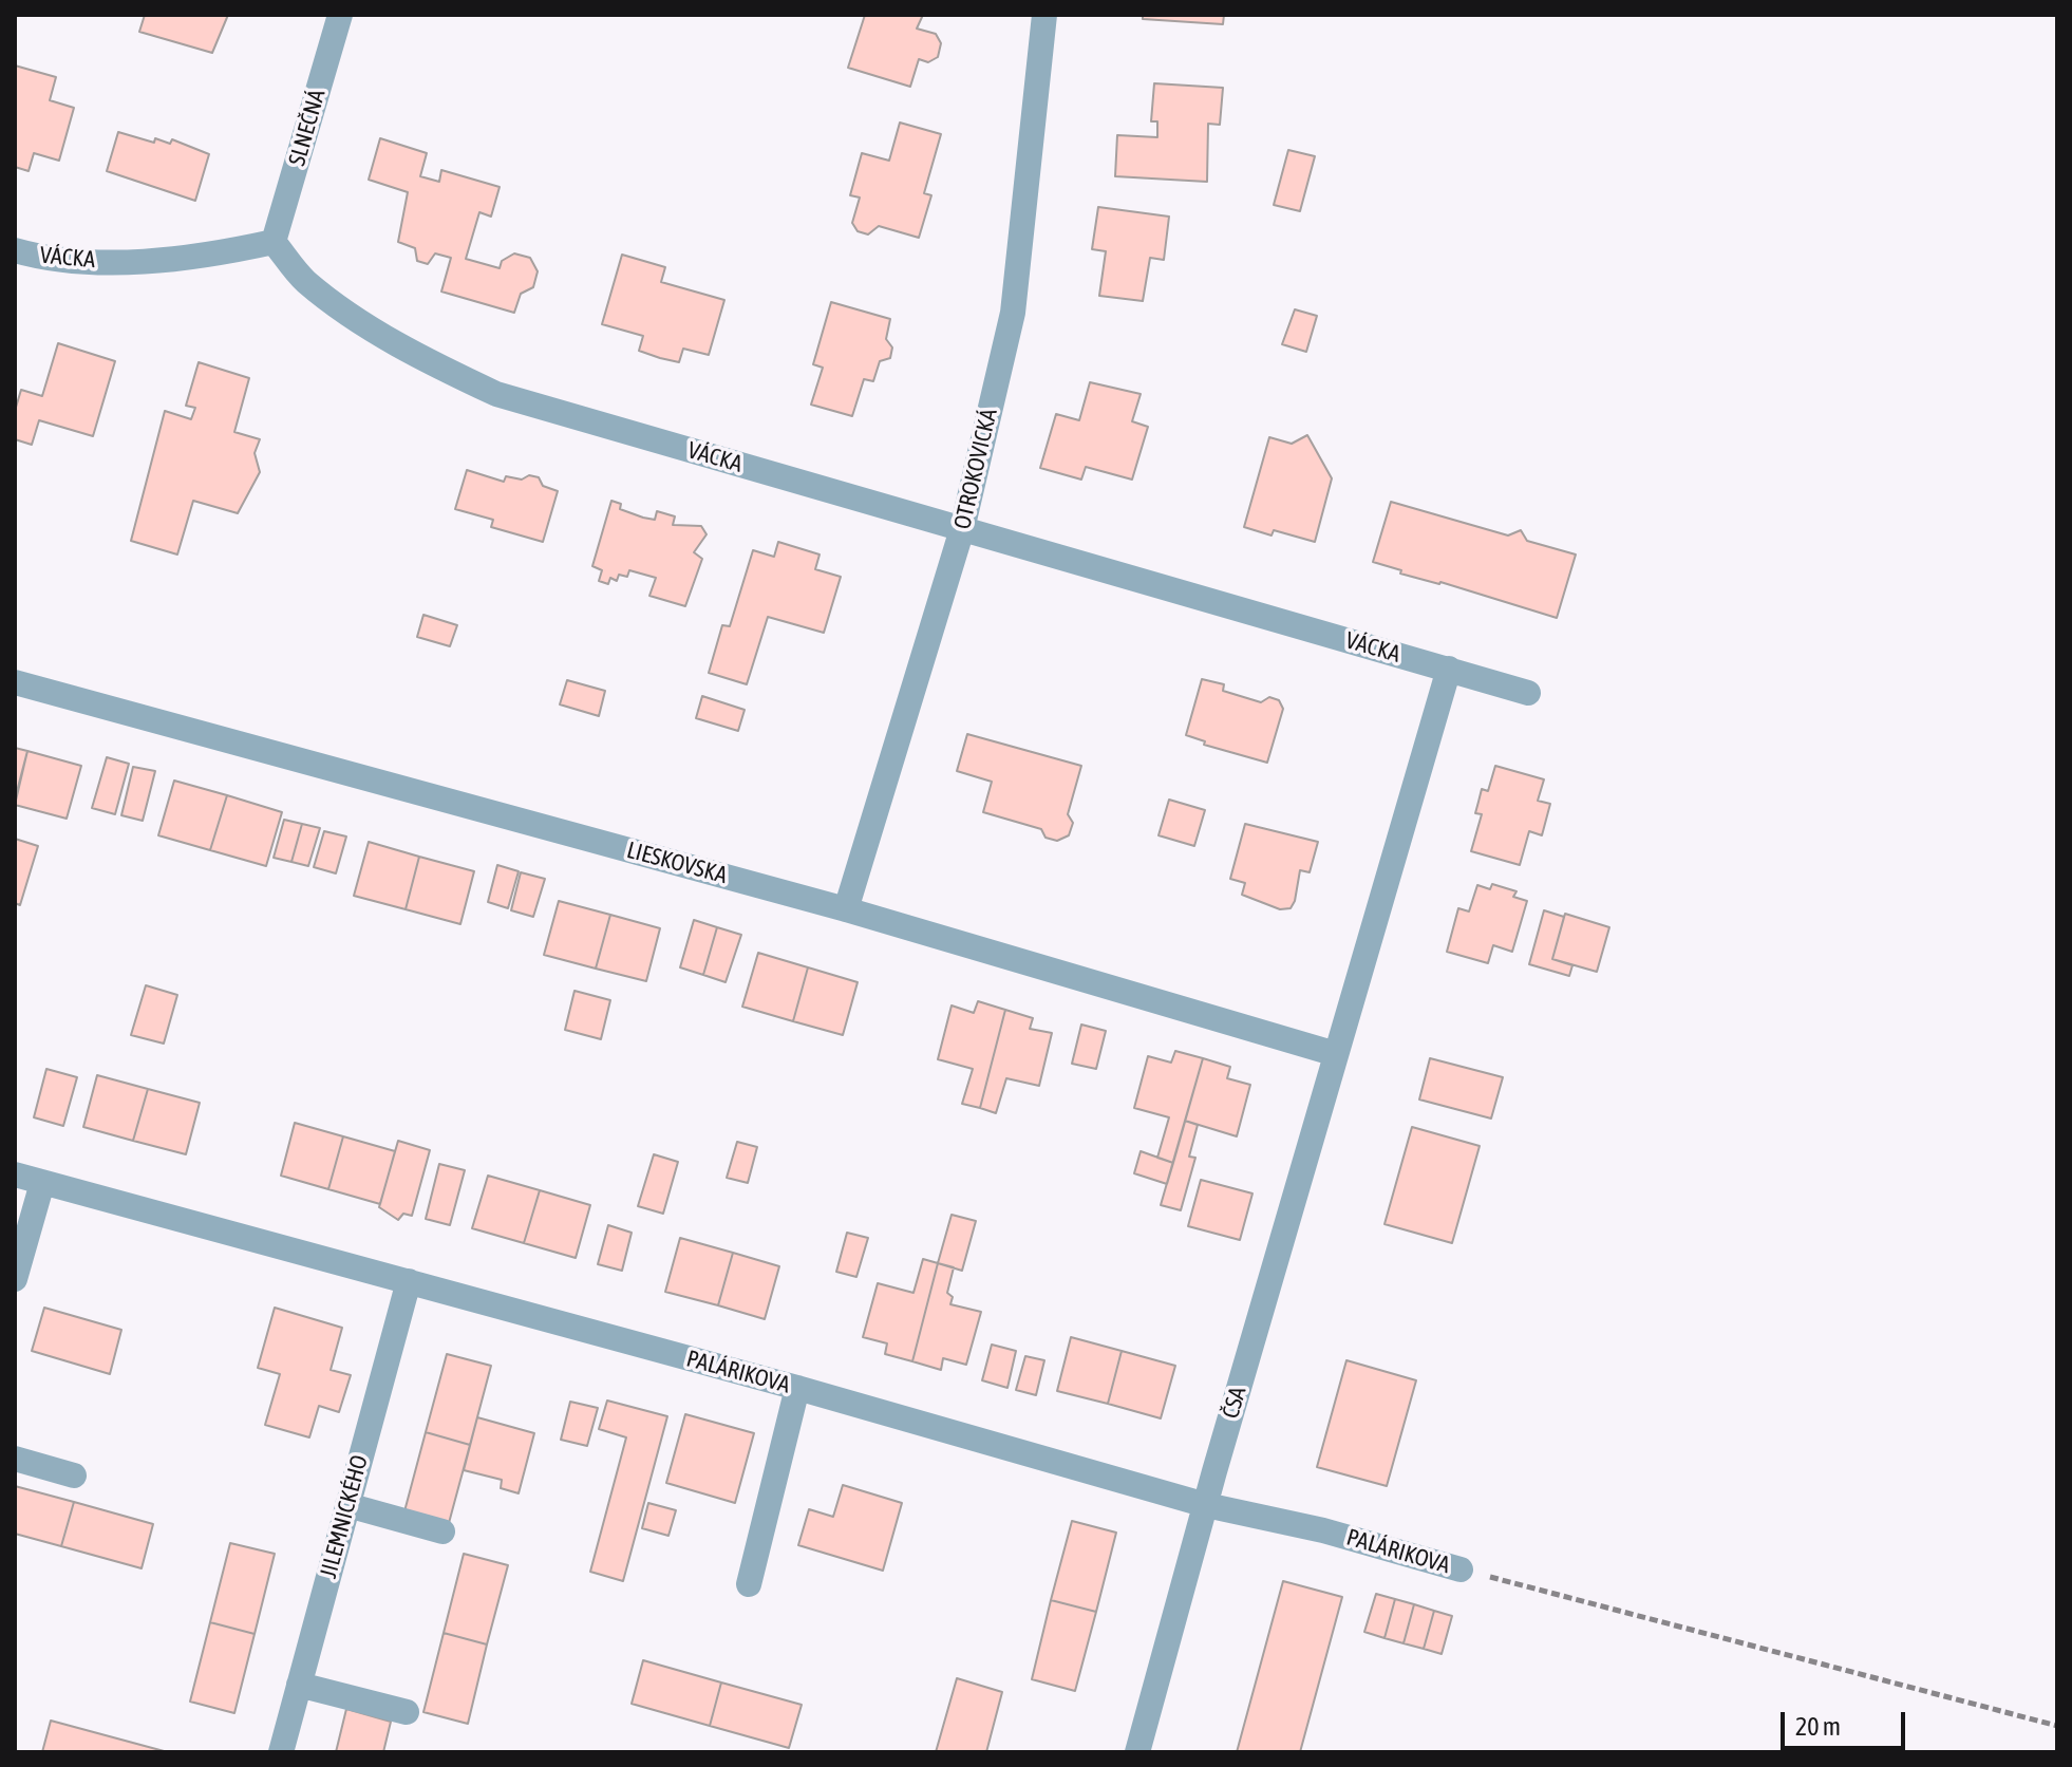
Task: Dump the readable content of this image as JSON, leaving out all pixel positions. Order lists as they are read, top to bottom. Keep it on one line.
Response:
{"streets":{"street":["SLNEČNÁ","VÁCKA","OTROKOVICKÁ","LIESKOVSKA","PALÁRIKOVA","ČSA","JILEMNICKÉHO"]},"crossings":[["SLNEČNÁ","VÁCKA"],["VÁCKA","OTROKOVICKÁ"],["OTROKOVICKÁ","LIESKOVSKA"],["LIESKOVSKA","ČSA"],["PALÁRIKOVA","ČSA"],["PALÁRIKOVA","JILEMNICKÉHO"]],"scale_bar":"20 m"}
